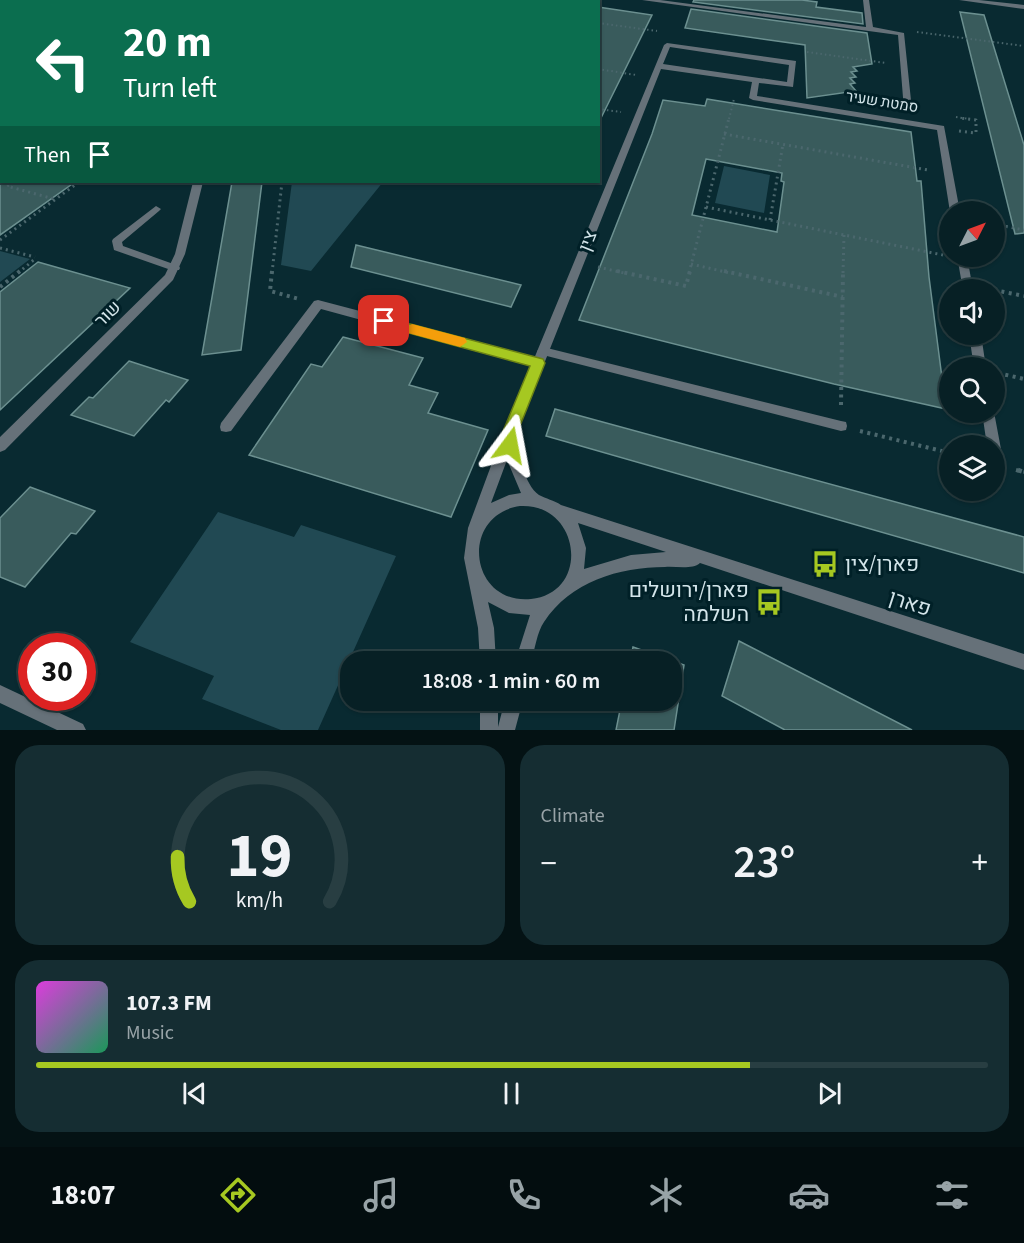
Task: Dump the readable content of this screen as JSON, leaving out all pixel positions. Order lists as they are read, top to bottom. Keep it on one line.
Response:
{"streets":{"street":["סמטת שעיר","צין","שור","פארן"]},"crossings":[["סמטת שעיר","צין"],["צין","פארן"]],"places":{"bus stop":["פארן/צין","פארן/ירושלים השלמה"]},"north":"top right","page":{"turn":["20 m","Turn left"],"then":"Then","limit":"30","trip":"18:08 · 1 min · 60 m","tile":"Climate","heat":["−","23°","+"],"song":["107.3 FM","Music"],"tabs":"18:07","gauge":["19","km/h"]}}
